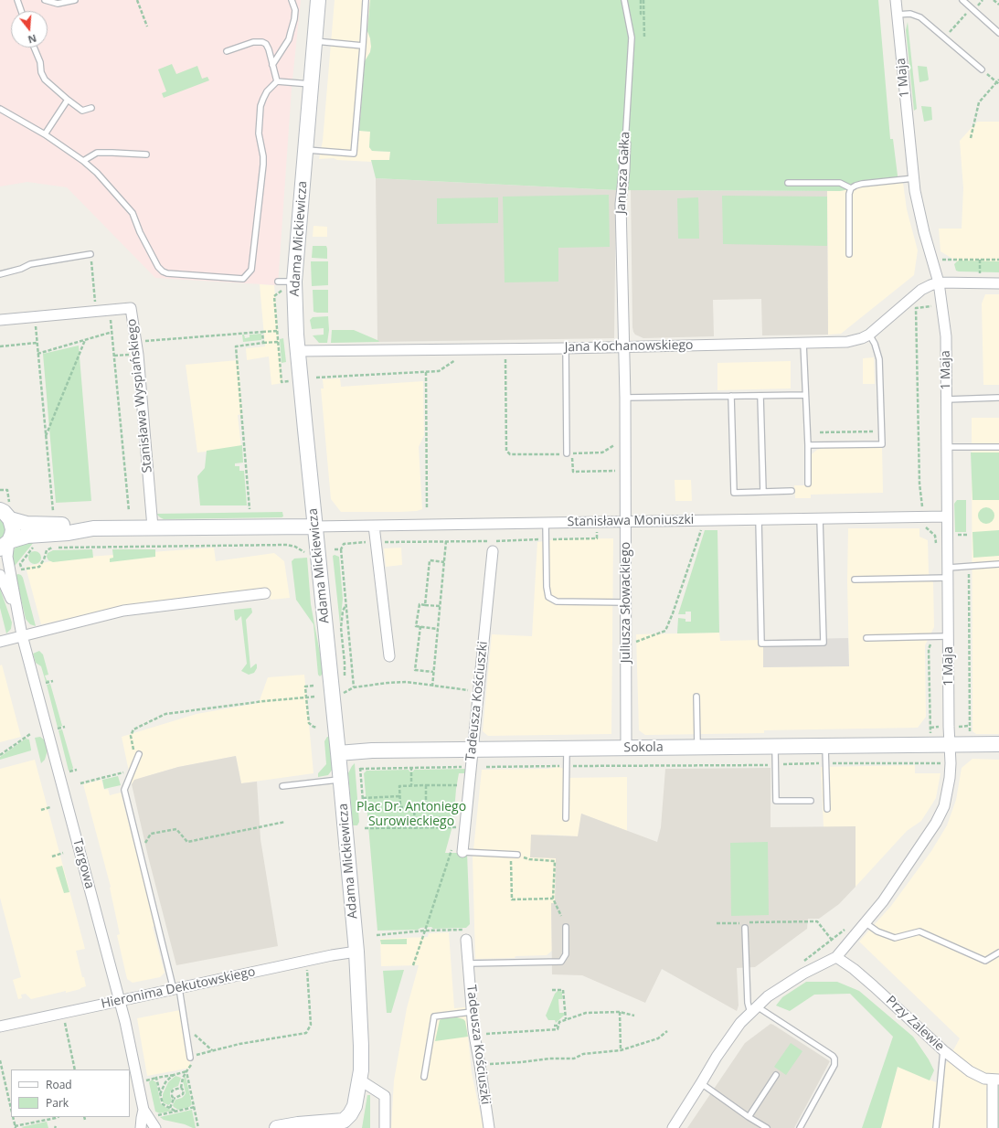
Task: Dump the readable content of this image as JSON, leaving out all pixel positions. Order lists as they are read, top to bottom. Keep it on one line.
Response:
{"streets":{"street":["1 Maja","Janusza Gałka","Adama Mickiewicza","Jana Kochanowskiego","Stanisława Wyspiańskiego","Stanisława Moniuszki","Juliusza Słowackiego","Tadeusza Kościuszki","Sokola","Targowa","Hieronima Dekutowskiego","Przy Zalewie"]},"crossings":[["1 Maja","Jana Kochanowskiego"],["1 Maja","Stanisława Moniuszki"],["1 Maja","Sokola"],["1 Maja","Przy Zalewie"],["Janusza Gałka","Jana Kochanowskiego"],["Janusza Gałka","Juliusza Słowackiego"],["Adama Mickiewicza","Jana Kochanowskiego"],["Adama Mickiewicza","Stanisława Moniuszki"],["Adama Mickiewicza","Sokola"],["Adama Mickiewicza","Hieronima Dekutowskiego"],["Jana Kochanowskiego","Juliusza Słowackiego"],["Stanisława Moniuszki","Juliusza Słowackiego"],["Juliusza Słowackiego","Sokola"],["Tadeusza Kościuszki","Sokola"],["Targowa","Hieronima Dekutowskiego"]],"parks":["Plac Dr. Antoniego Surowieckiego"],"legend":["Road","Park"],"north":"bottom"}
